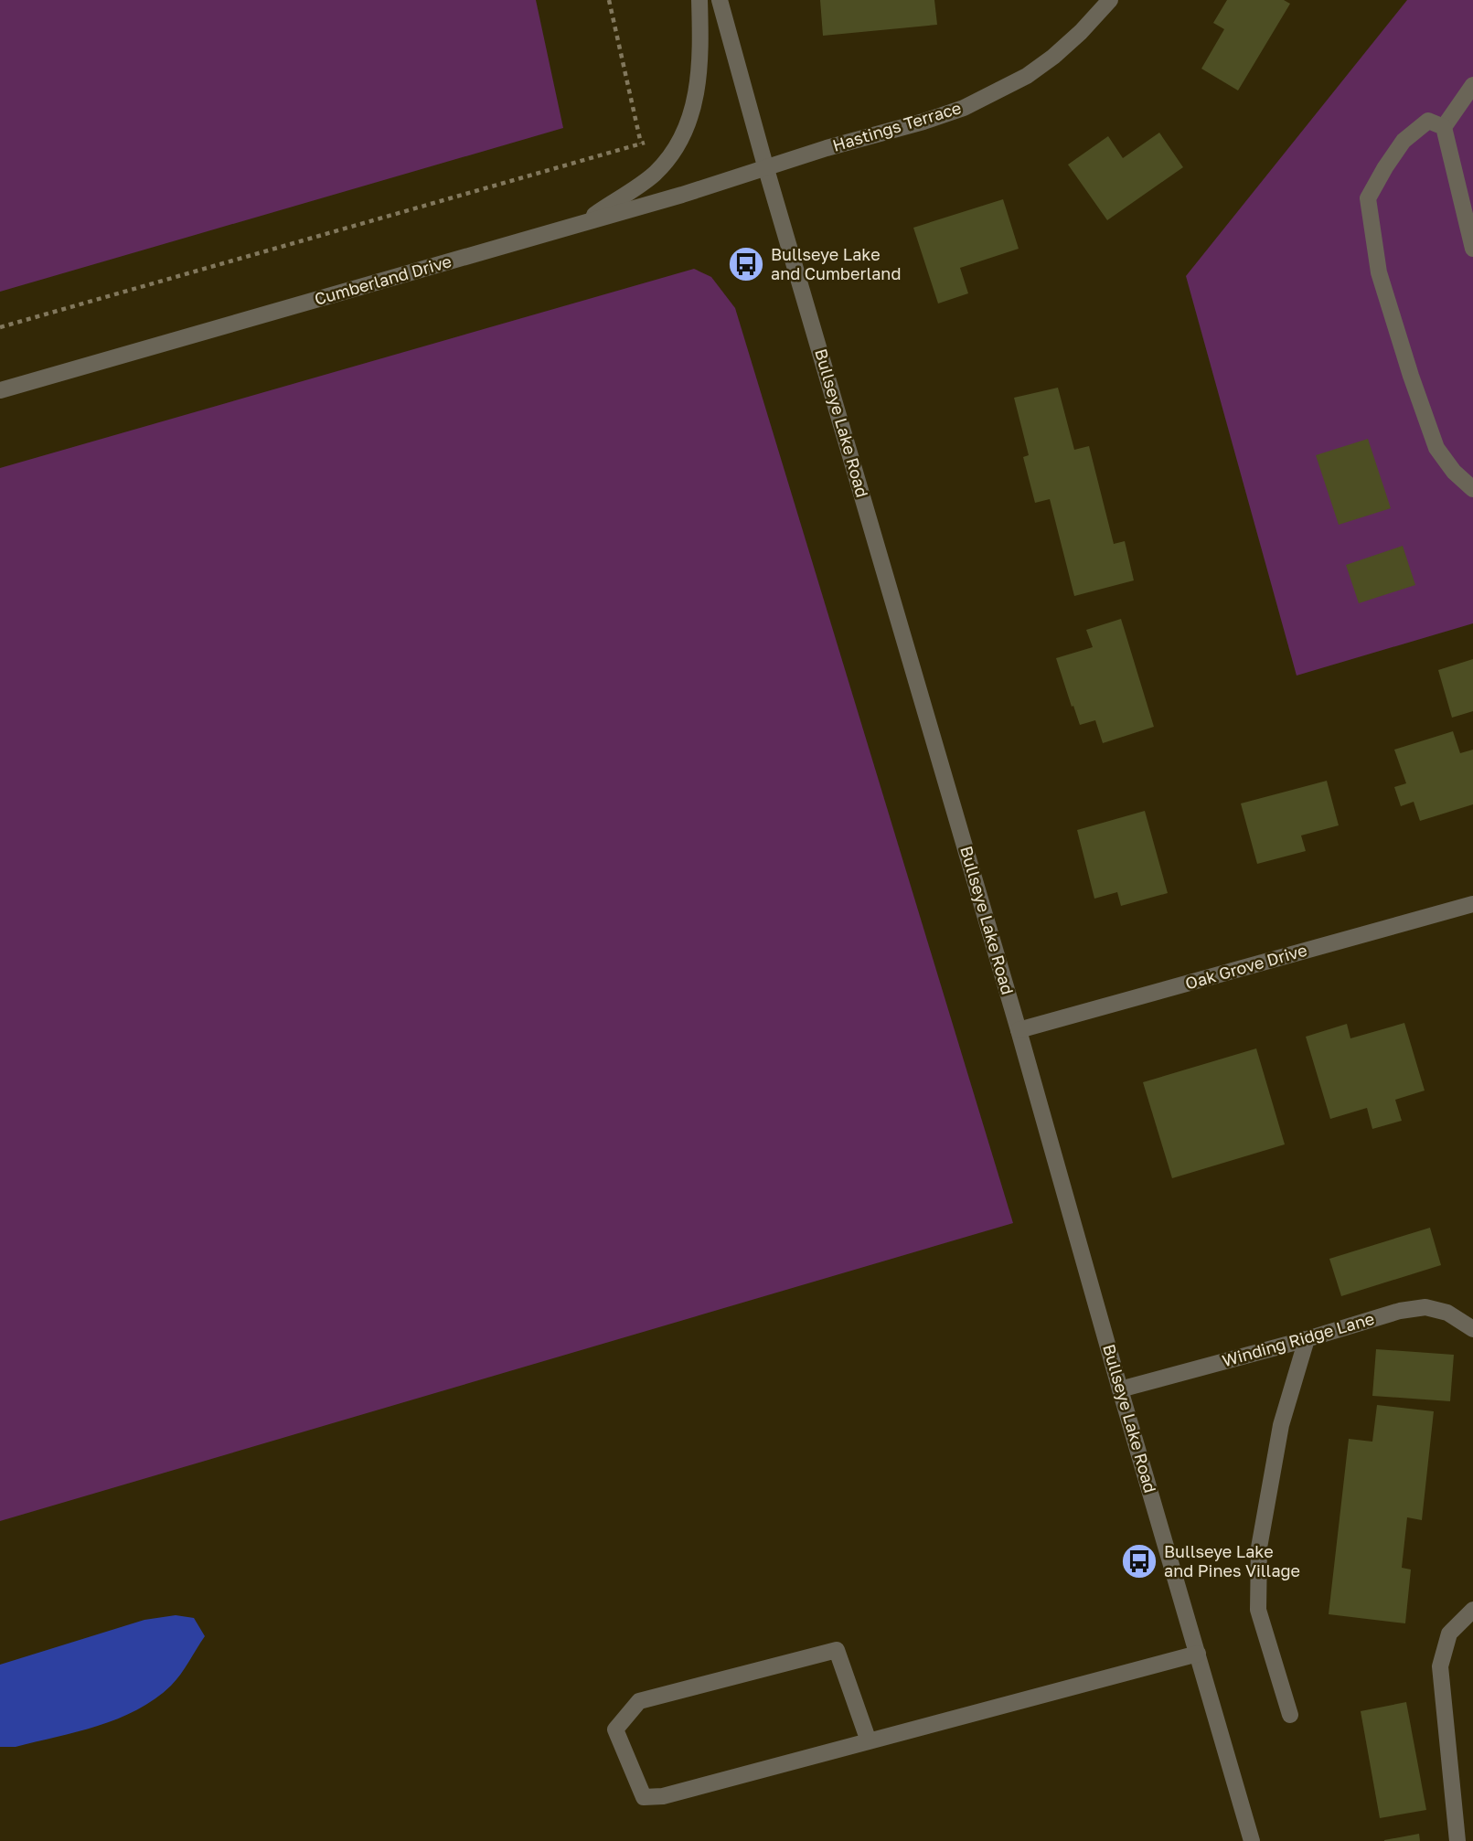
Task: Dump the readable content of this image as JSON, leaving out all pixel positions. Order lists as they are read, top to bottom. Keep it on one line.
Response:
{"streets":{"street":["Hastings Terrace","Cumberland Drive","Bullseye Lake Road","Oak Grove Drive","Winding Ridge Lane"]},"crossings":[["Hastings Terrace","Cumberland Drive"],["Hastings Terrace","Bullseye Lake Road"],["Cumberland Drive","Bullseye Lake Road"],["Bullseye Lake Road","Oak Grove Drive"],["Bullseye Lake Road","Winding Ridge Lane"]],"places":{"bus stop":["Bullseye Lake and Cumberland","Bullseye Lake and Pines Village"]}}
